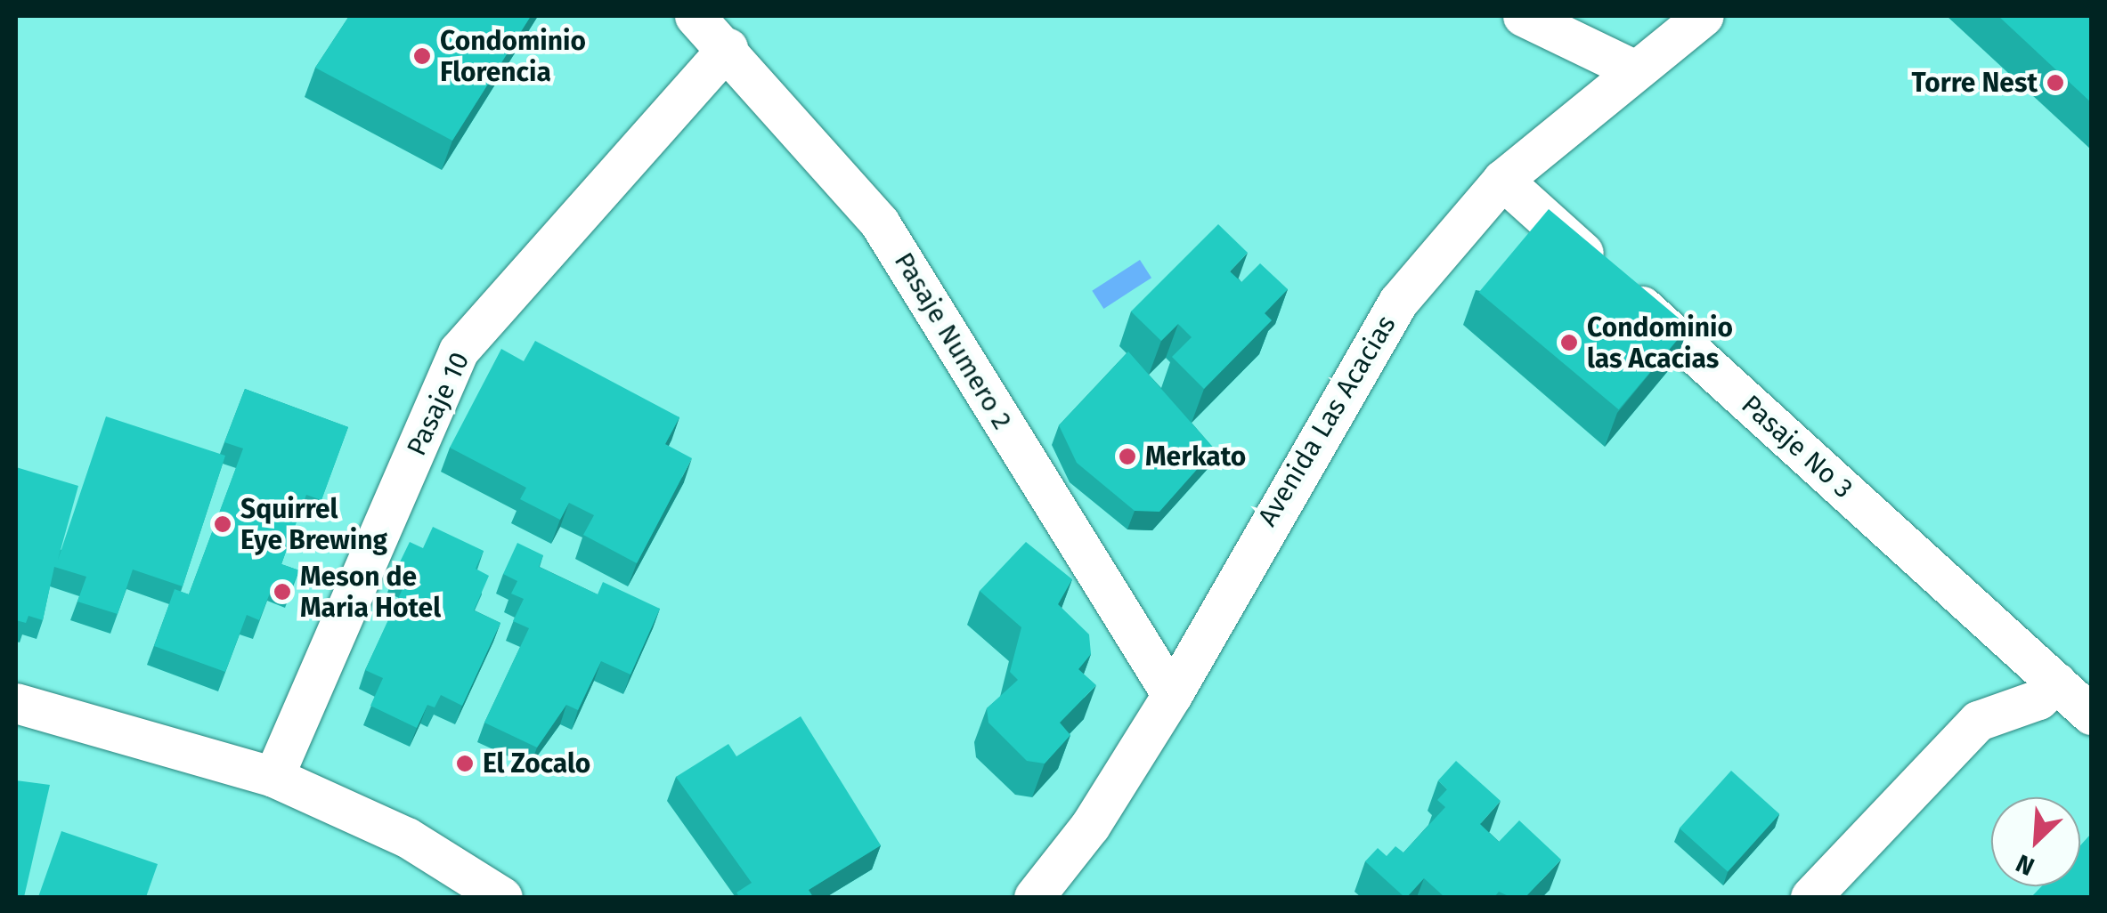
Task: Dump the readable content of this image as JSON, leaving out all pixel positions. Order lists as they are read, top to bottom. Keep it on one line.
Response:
{"streets":{"street":["Pasaje Numero 2","Pasaje 10","Avenida Las Acacias","Pasaje No 3"]},"crossings":[["Pasaje Numero 2","Pasaje 10"],["Pasaje Numero 2","Avenida Las Acacias"],["Avenida Las Acacias","Pasaje No 3"]],"places":["Condominio Florencia","Torre Nest","Condominio las Acacias","Merkato","Squirrel Eye Brewing","Meson de Maria Hotel","El Zocalo"],"north":"bottom left"}
